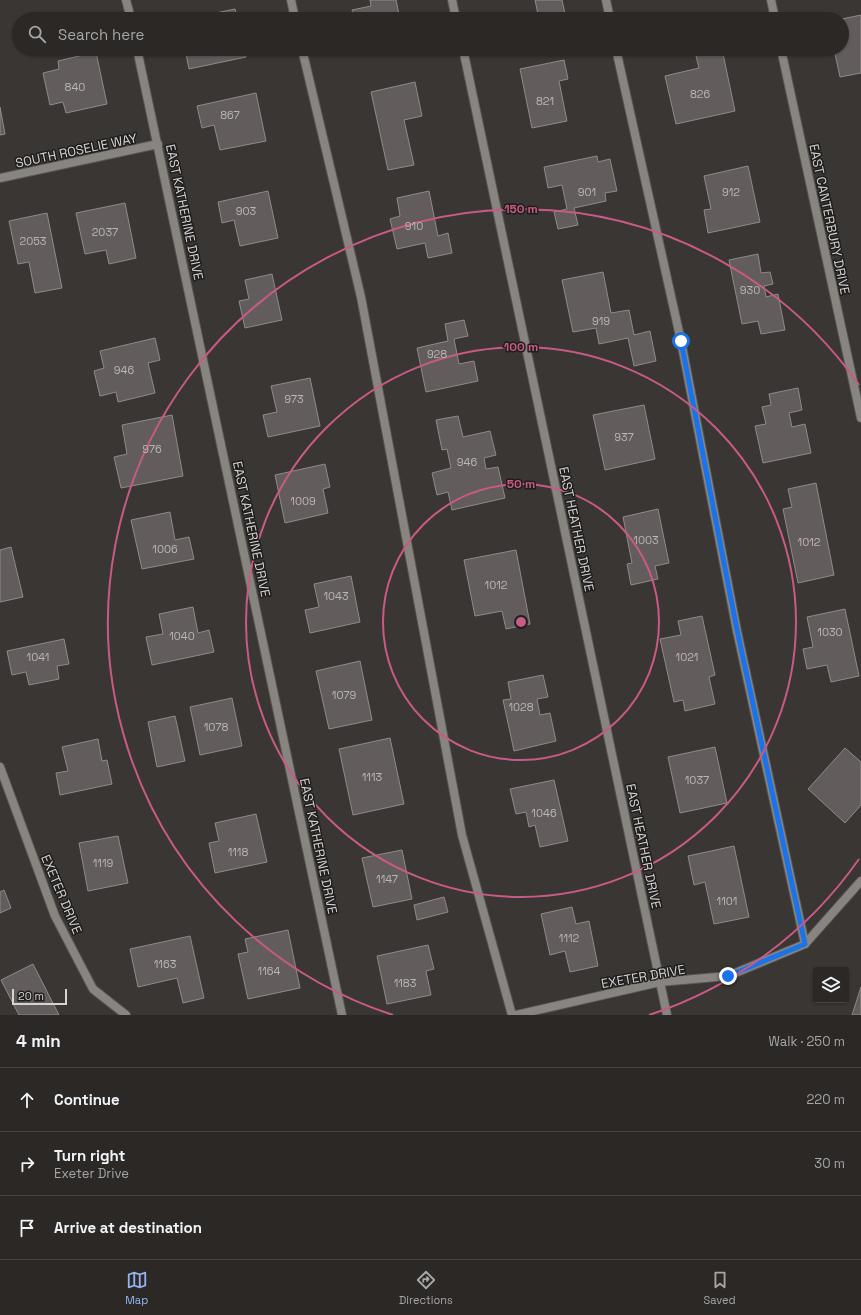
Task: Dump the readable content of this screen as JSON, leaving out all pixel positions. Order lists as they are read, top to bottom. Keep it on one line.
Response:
{"streets":{"street":["SOUTH ROSELIE WAY","EAST KATHERINE DRIVE","EAST CANTERBURY DRIVE","EAST HEATHER DRIVE","EXETER DRIVE"]},"crossings":[["SOUTH ROSELIE WAY","EAST KATHERINE DRIVE"],["EAST HEATHER DRIVE","EXETER DRIVE"]],"house_numbers":["840","826","821","867","901","912","903","910","2037","2053","930","919","928","946","973","937","976","946","1009","1003","1012","1006","1012","1043","1030","1040","1041","1021","1079","1028","1078","1113","1037","1046","1118","1119","1147","1101","1112","1163","1164","1183"],"scale_bar":"20 m","page":{"search":"Search here","scale":"20 m","heading":["4 min","Walk · 250 m"],"list":[["Continue","220 m"],["Turn right","Exeter Drive","30 m"],"Arrive at destination"],"nav":["Map","Directions","Saved"]},"rings":["150 m","100 m","50 m"]}
